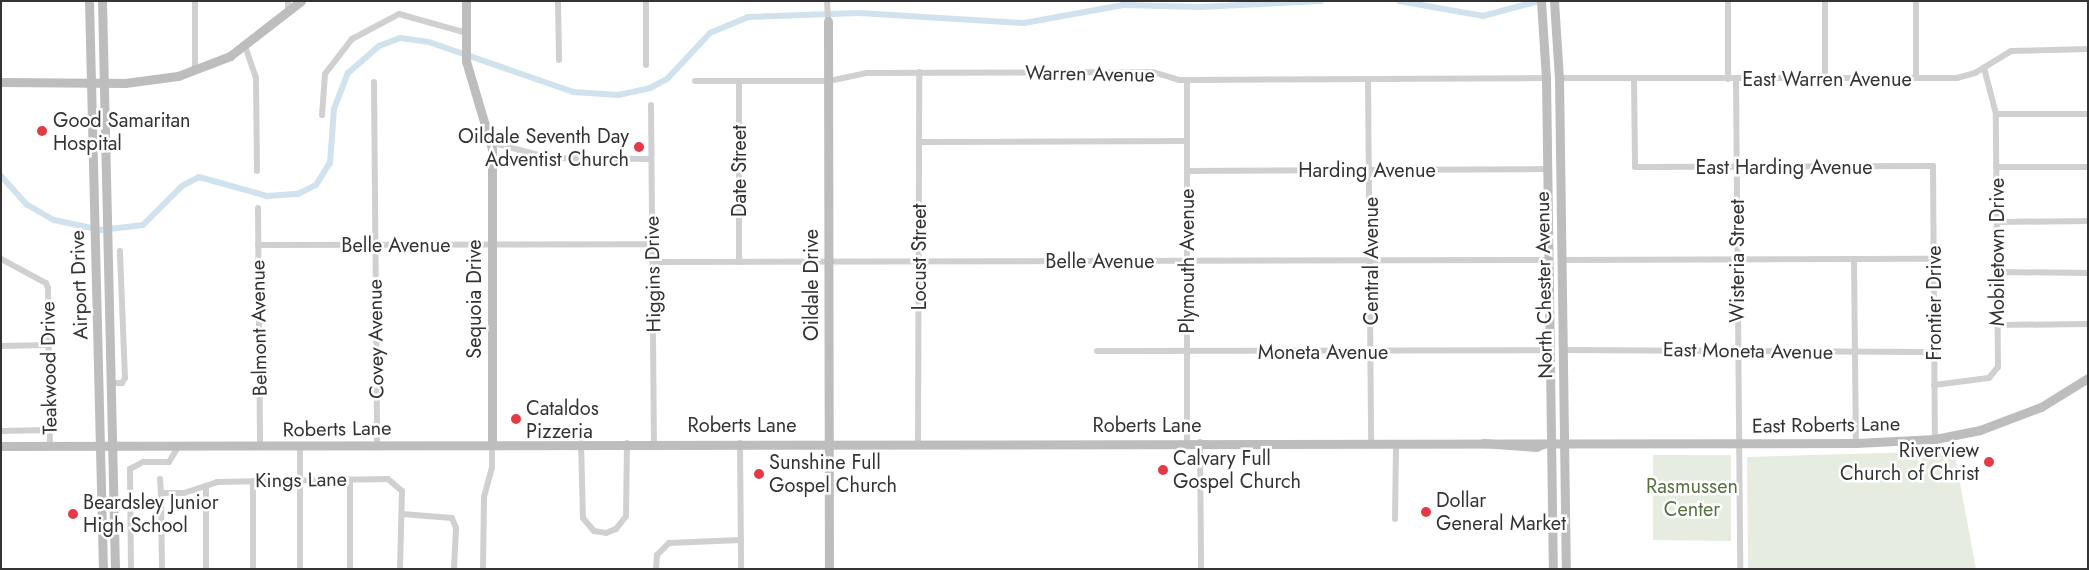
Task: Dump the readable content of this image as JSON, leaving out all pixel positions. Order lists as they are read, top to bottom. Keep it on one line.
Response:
{"streets":{"main road":["Airport Drive","Oildale Drive","North Chester Avenue","Sequoia Drive","Roberts Lane","East Roberts Lane"],"street":["Warren Avenue","East Warren Avenue","East Harding Avenue","Harding Avenue","Date Street","Belle Avenue","Mobiletown Drive","Locust Street","Plymouth Avenue","Central Avenue","Wisteria Street","Higgins Drive","Frontier Drive","Belmont Avenue","Covey Avenue","East Moneta Avenue","Moneta Avenue","Teakwood Drive","Kings Lane"]},"crossings":[["Warren Avenue","Date Street"],["Warren Avenue","Locust Street"],["Warren Avenue","Plymouth Avenue"],["Warren Avenue","Central Avenue"],["Warren Avenue","Oildale Drive"],["Warren Avenue","North Chester Avenue"],["East Warren Avenue","East Harding Avenue"],["East Warren Avenue","Mobiletown Drive"],["East Warren Avenue","Wisteria Street"],["East Warren Avenue","North Chester Avenue"],["East Harding Avenue","Wisteria Street"],["East Harding Avenue","Frontier Drive"],["Harding Avenue","Plymouth Avenue"],["Harding Avenue","Central Avenue"],["Harding Avenue","North Chester Avenue"],["Date Street","Belle Avenue"],["Belle Avenue","Locust Street"],["Belle Avenue","Plymouth Avenue"],["Belle Avenue","Central Avenue"],["Belle Avenue","Higgins Drive"],["Belle Avenue","Oildale Drive"],["Belle Avenue","North Chester Avenue"],["Belle Avenue","Sequoia Drive"],["Belle Avenue","Belmont Avenue"],["Belle Avenue","Covey Avenue"],["Mobiletown Drive","Frontier Drive"],["Locust Street","Roberts Lane"],["Plymouth Avenue","Moneta Avenue"],["Plymouth Avenue","Roberts Lane"],["Central Avenue","Moneta Avenue"],["Central Avenue","Roberts Lane"],["Wisteria Street","East Moneta Avenue"],["Wisteria Street","East Roberts Lane"],["Higgins Drive","Roberts Lane"],["Airport Drive","Roberts Lane"],["Oildale Drive","Roberts Lane"],["North Chester Avenue","East Moneta Avenue"],["North Chester Avenue","Moneta Avenue"],["North Chester Avenue","Roberts Lane"],["North Chester Avenue","East Roberts Lane"],["Sequoia Drive","Roberts Lane"],["Frontier Drive","East Moneta Avenue"],["Frontier Drive","East Roberts Lane"],["Belmont Avenue","Roberts Lane"],["Covey Avenue","Roberts Lane"],["Teakwood Drive","Roberts Lane"],["Roberts Lane","East Roberts Lane"]],"parks":["Rasmussen Center"],"places":["Good Samaritan Hospital","Oildale Seventh Day Adventist Church","Cataldos Pizzeria","Riverview Church of Christ","Calvary Full Gospel Church","Sunshine Full Gospel Church","Dollar General Market","Beardsley Junior High School"]}
